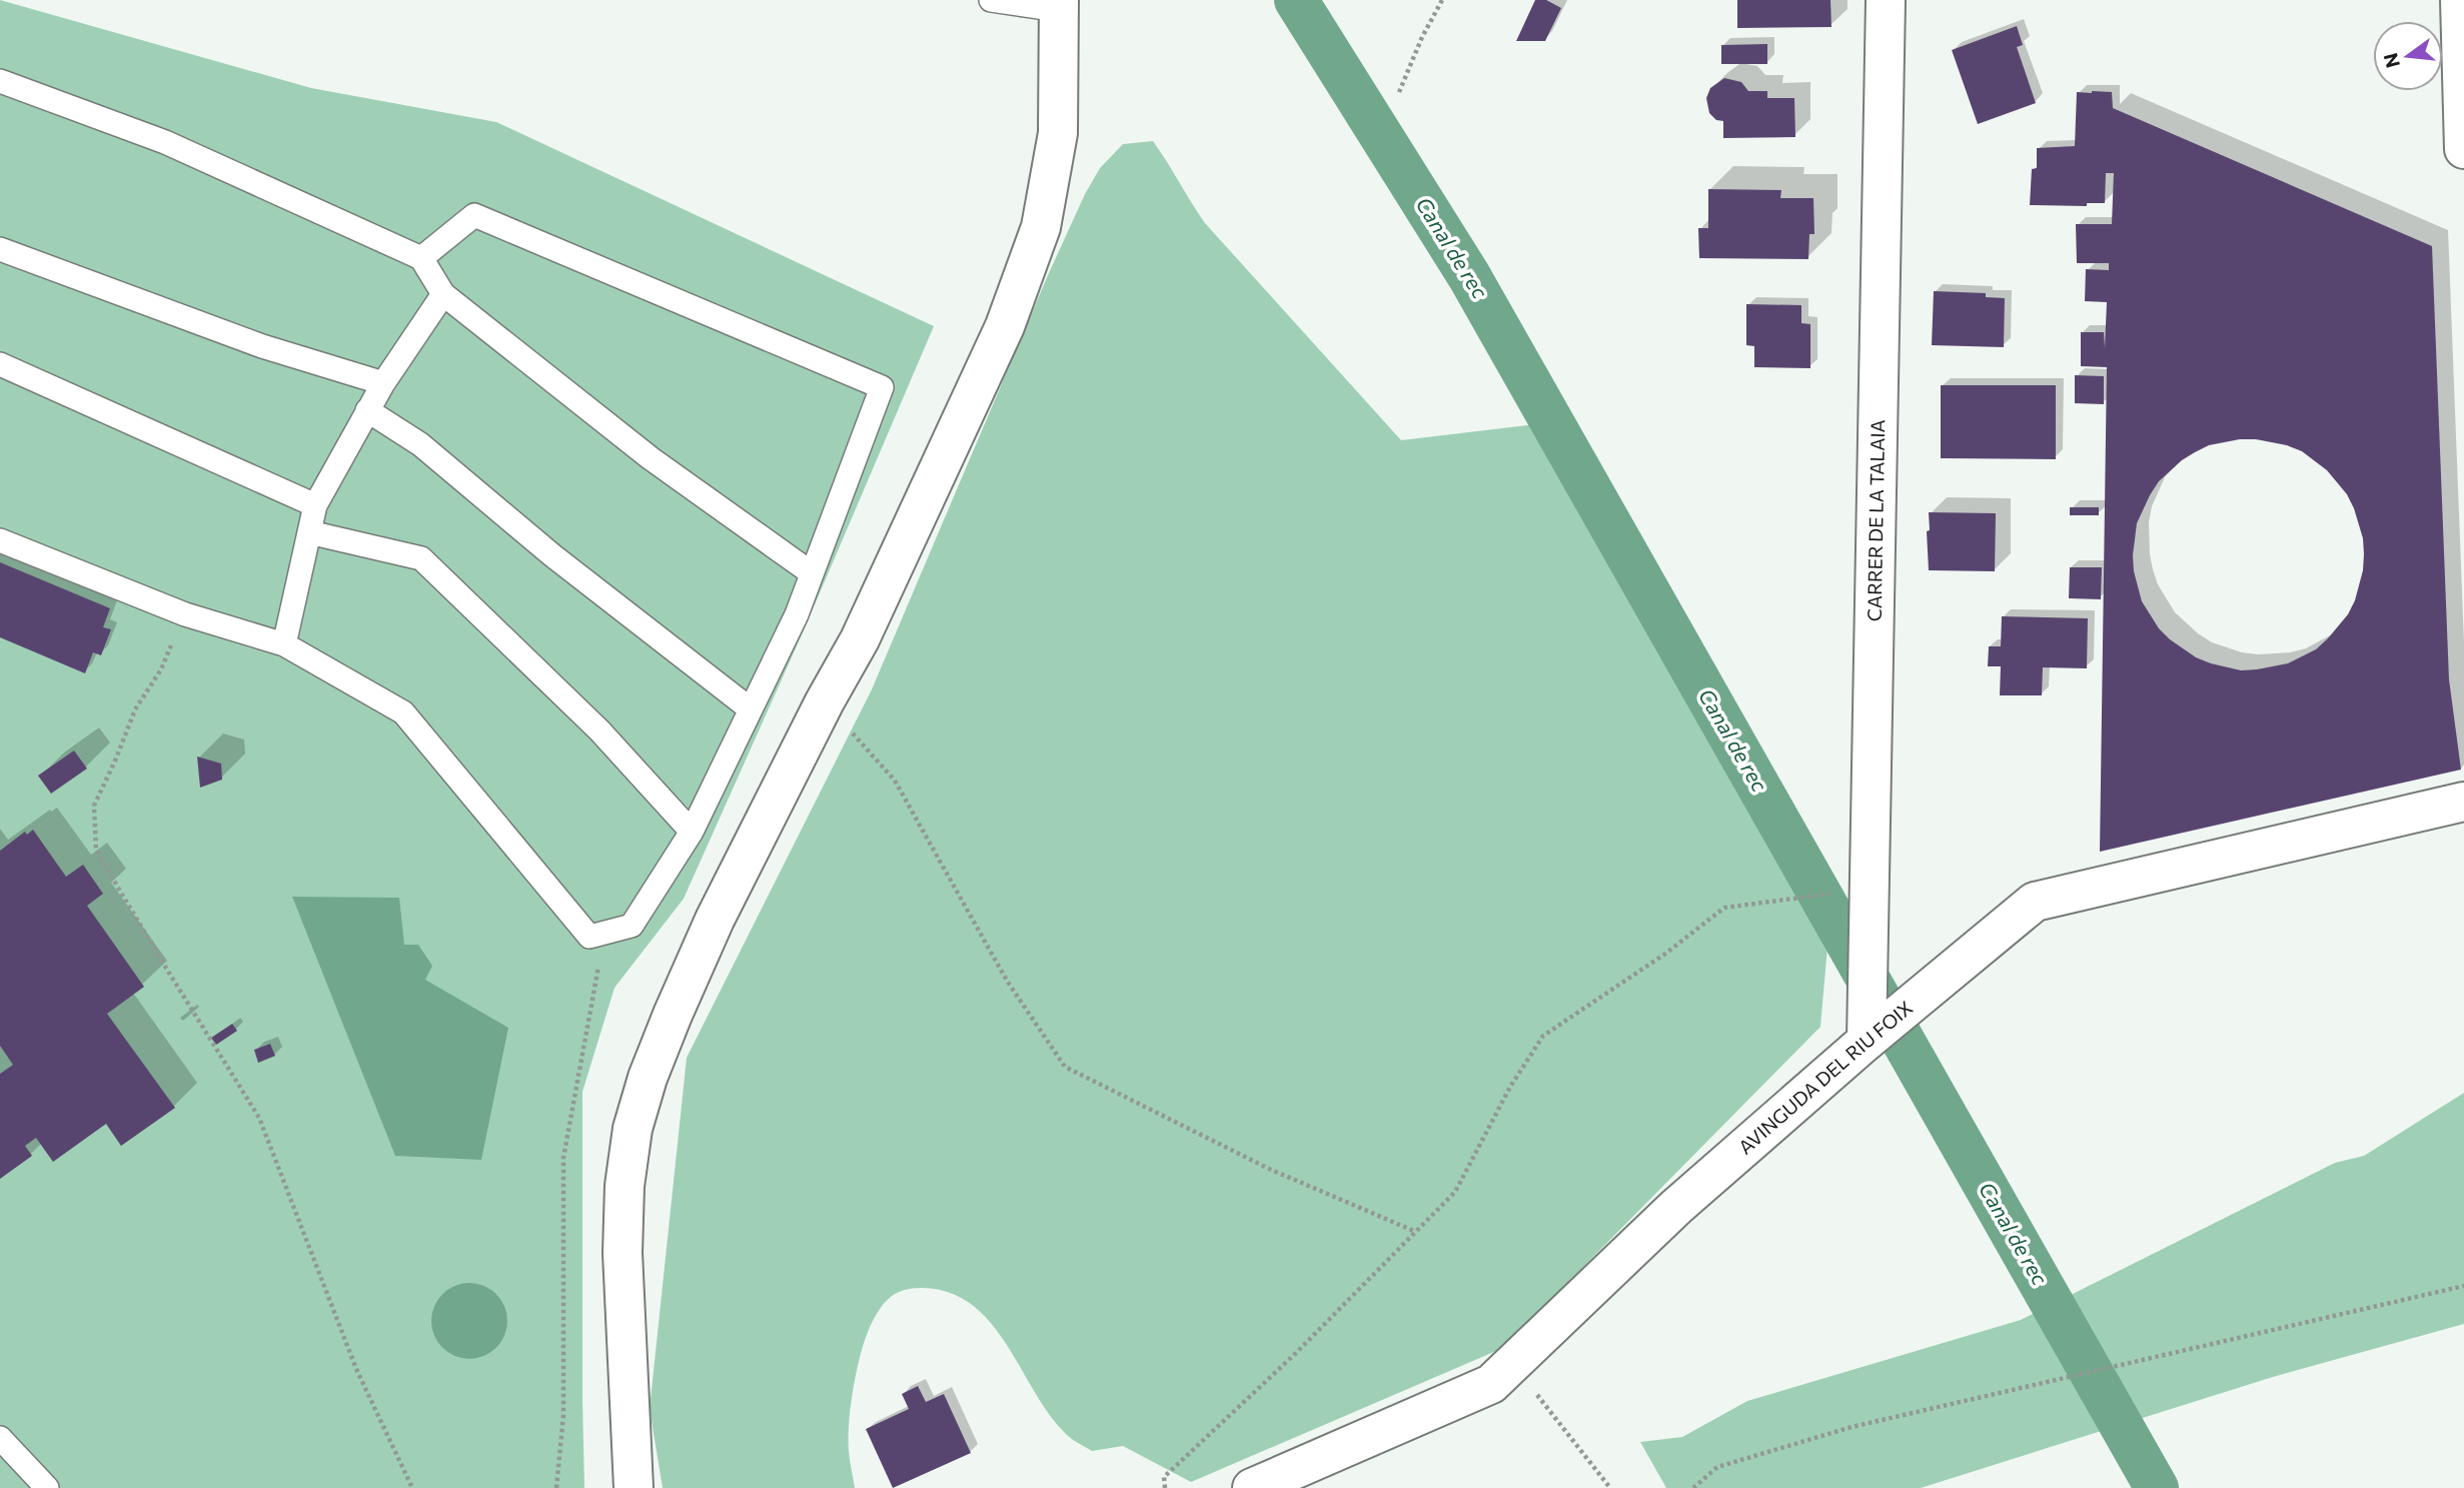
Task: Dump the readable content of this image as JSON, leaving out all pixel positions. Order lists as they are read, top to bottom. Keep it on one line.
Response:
{"streets":{"street":["CARRER DE LA TALAIA","AVINGUDA DEL RIU FOIX"]},"crossings":[["CARRER DE LA TALAIA","AVINGUDA DEL RIU FOIX"]],"water":["Canal de rec"],"north":"left"}
